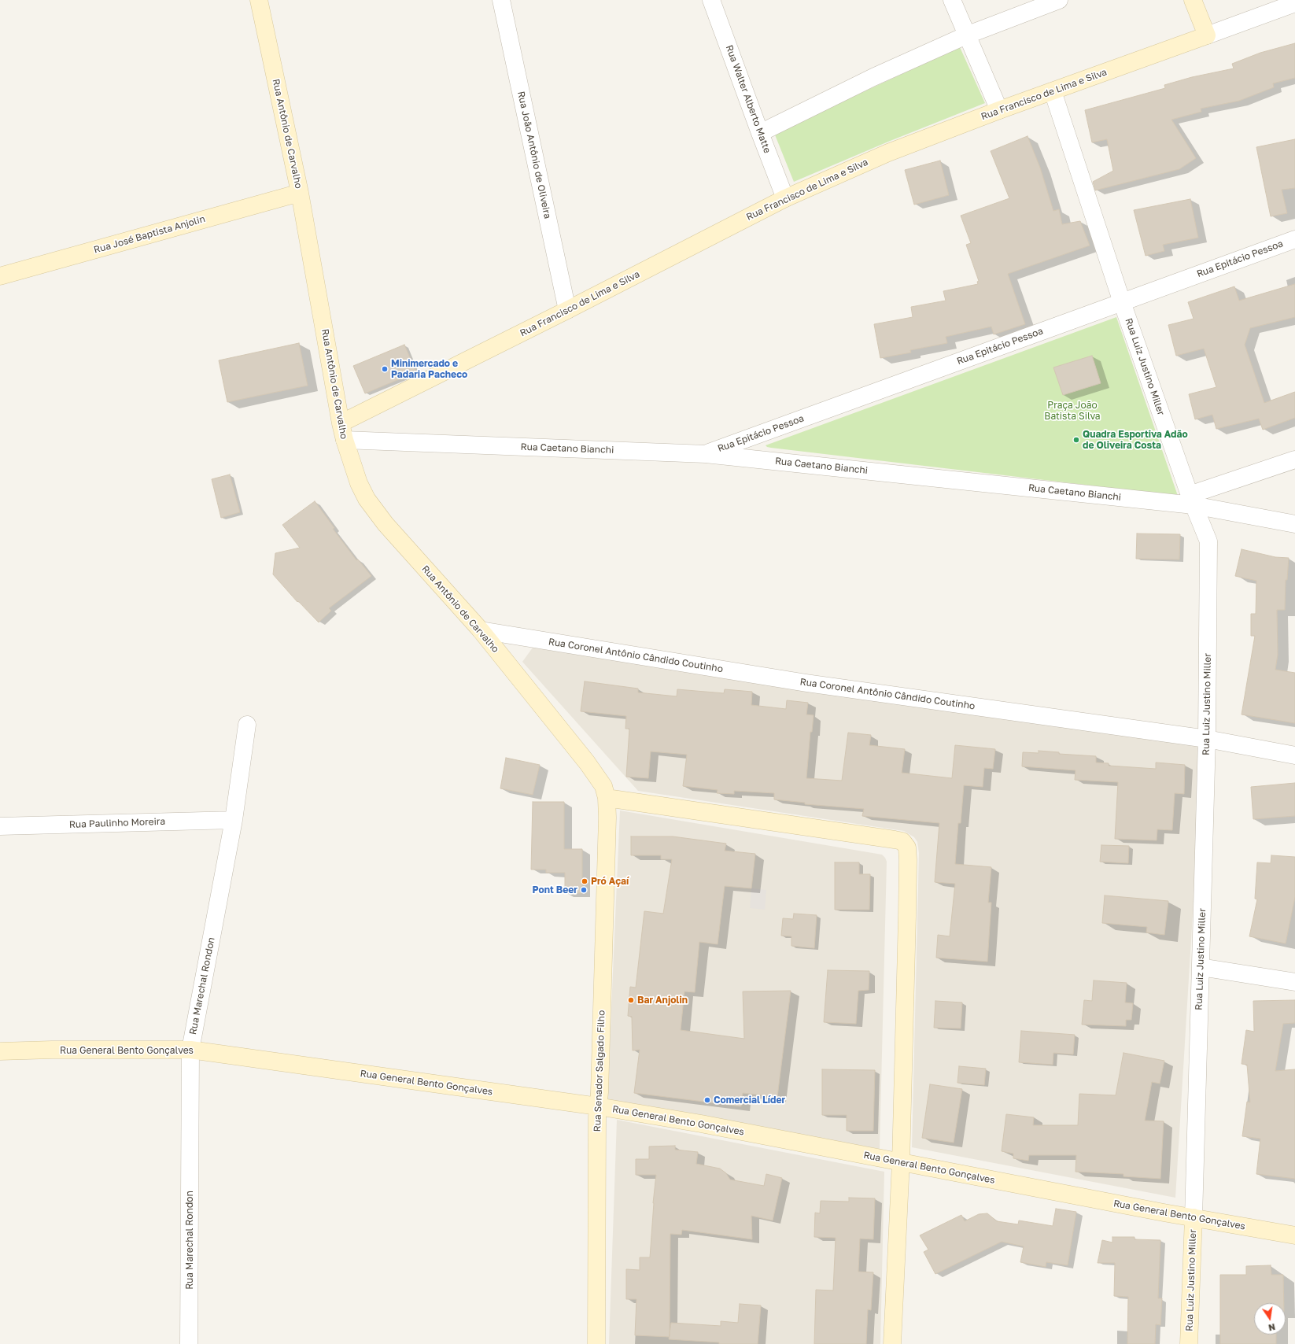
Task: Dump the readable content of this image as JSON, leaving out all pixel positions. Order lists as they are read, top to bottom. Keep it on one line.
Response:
{"streets":{"main road":["Rua Francisco de Lima e Silva","Rua Antônio de Carvalho","Rua José Baptista Anjolin","Rua Luiz Justino Miller","Rua General Bento Gonçalves","Rua Senador Salgado Filho"],"street":["Rua Walter Alberto Matte","Rua João Antônio de Oliveira","Rua Epitácio Pessoa","Rua Caetano Bianchi","Rua Coronel Antônio Cândido Coutinho","Rua Paulinho Moreira","Rua Marechal Rondon"]},"crossings":[["Rua Francisco de Lima e Silva","Rua Walter Alberto Matte"],["Rua Francisco de Lima e Silva","Rua Antônio de Carvalho"],["Rua Francisco de Lima e Silva","Rua João Antônio de Oliveira"],["Rua Francisco de Lima e Silva","Rua Luiz Justino Miller"],["Rua Antônio de Carvalho","Rua José Baptista Anjolin"],["Rua Antônio de Carvalho","Rua Caetano Bianchi"],["Rua Antônio de Carvalho","Rua Coronel Antônio Cândido Coutinho"],["Rua Antônio de Carvalho","Rua Senador Salgado Filho"],["Rua Epitácio Pessoa","Rua Luiz Justino Miller"],["Rua Epitácio Pessoa","Rua Caetano Bianchi"],["Rua Luiz Justino Miller","Rua Caetano Bianchi"],["Rua Luiz Justino Miller","Rua Coronel Antônio Cândido Coutinho"],["Rua Luiz Justino Miller","Rua General Bento Gonçalves"],["Rua Paulinho Moreira","Rua Marechal Rondon"],["Rua Marechal Rondon","Rua General Bento Gonçalves"],["Rua General Bento Gonçalves","Rua Senador Salgado Filho"]],"parks":["Praça João Batista Silva"],"places":["Minimercado e Padaria Pacheco","Quadra Esportiva Adão de Oliveira Costa","Pró Açaí","Pont Beer","Bar Anjolin","Comercial Líder"],"north":"bottom"}
